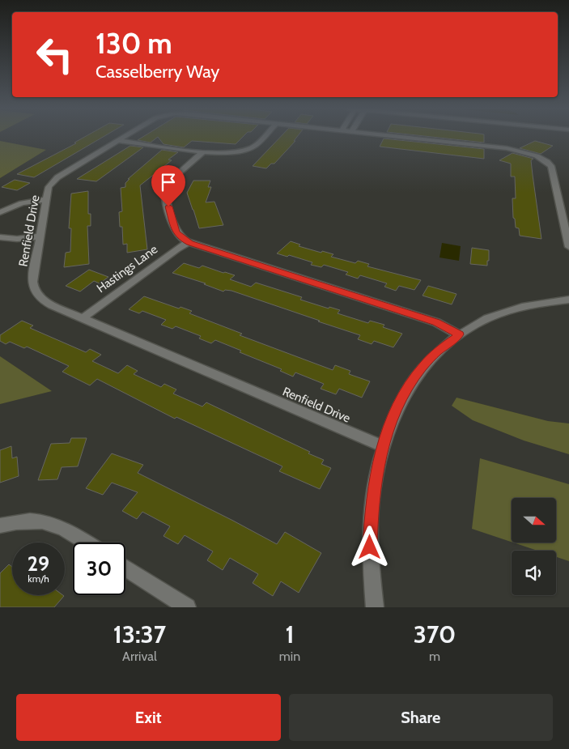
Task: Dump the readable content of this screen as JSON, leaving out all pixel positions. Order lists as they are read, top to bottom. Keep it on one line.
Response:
{"streets":{"street":["Renfield Drive","Hastings Lane"]},"crossings":[["Renfield Drive","Hastings Lane"]],"north":"right","page":{"turn":["130 m","Casselberry Way"],"speed":"29 km/h","limit":"30","eta":["13:37","Arrival","1","min","370","m"],"buttons":["Exit","Share"]}}
